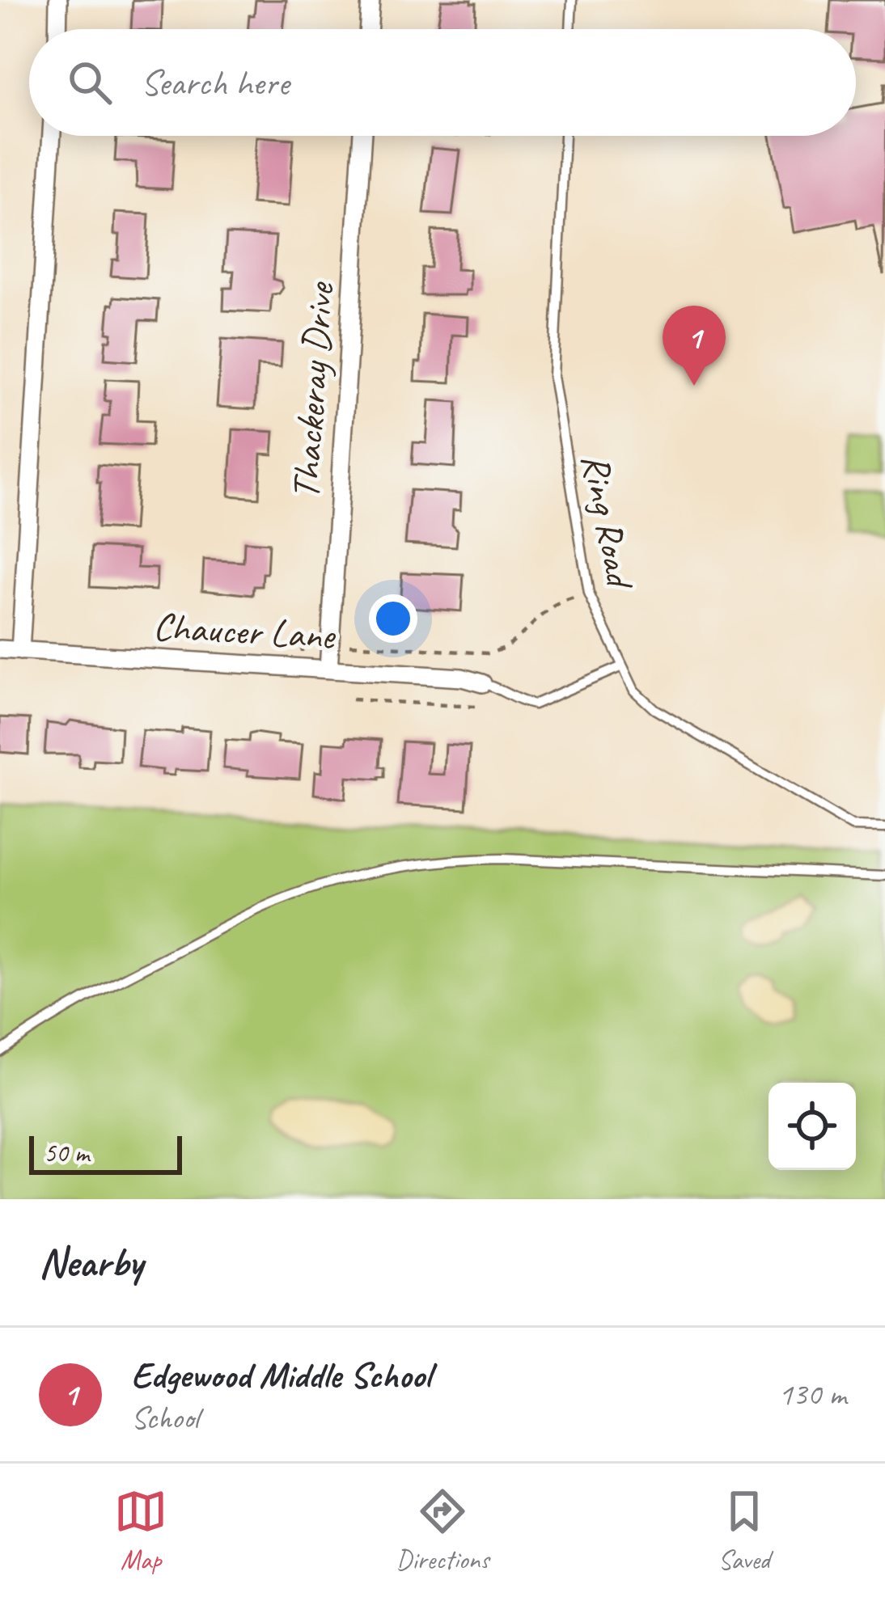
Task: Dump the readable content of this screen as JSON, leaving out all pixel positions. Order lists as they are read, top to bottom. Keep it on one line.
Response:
{"streets":{"street":["Thackeray Drive","Chaucer Lane"],"lane":["Ring Road"]},"crossings":[["Thackeray Drive","Chaucer Lane"]],"scale_bar":"50 m","page":{"search":"Search here","pins":"1","scale":"50 m","heading":"Nearby","list":[{"mark":"1","name":"Edgewood Middle School","note":"School","value":"130 m"}],"nav":["Map","Directions","Saved"]}}
